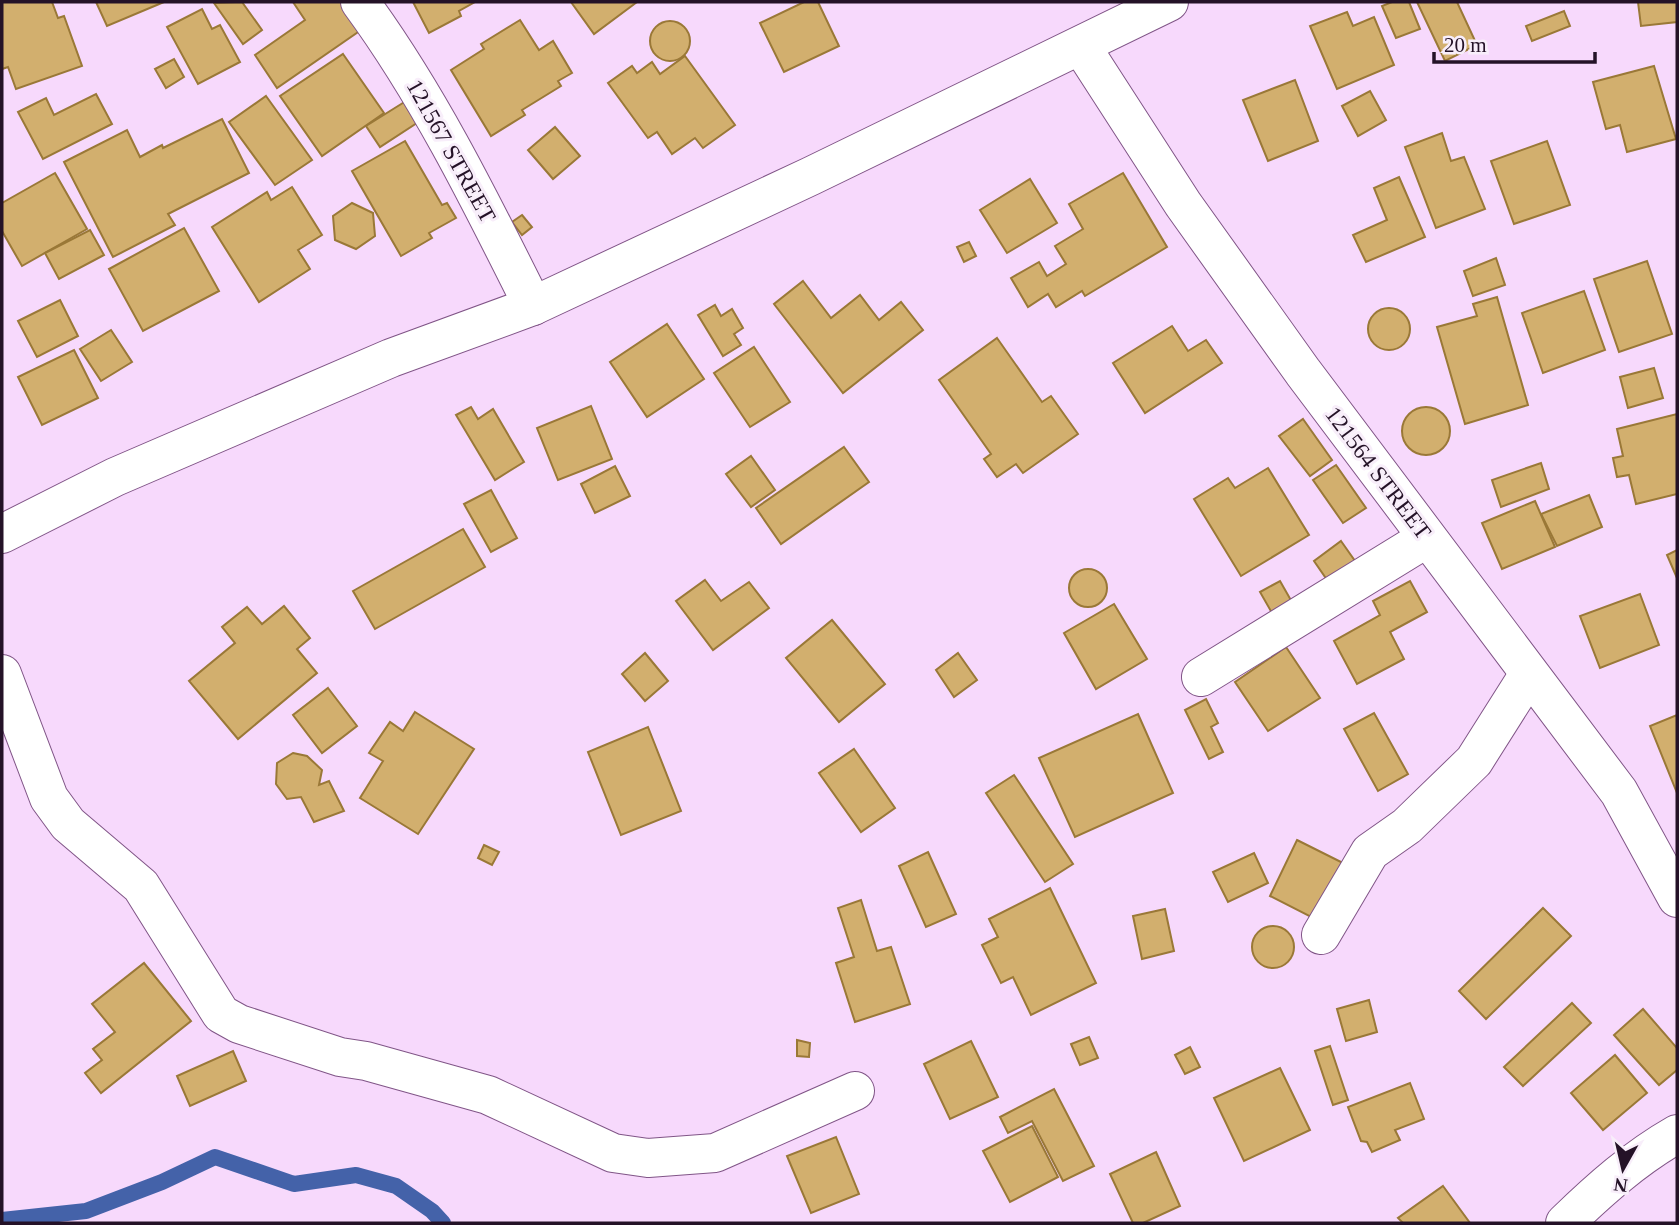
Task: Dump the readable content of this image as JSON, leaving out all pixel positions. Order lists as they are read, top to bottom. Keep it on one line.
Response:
{"streets":{"street":["121567 STREET","121564 STREET"]},"scale_bar":"20 m","north":"bottom"}
